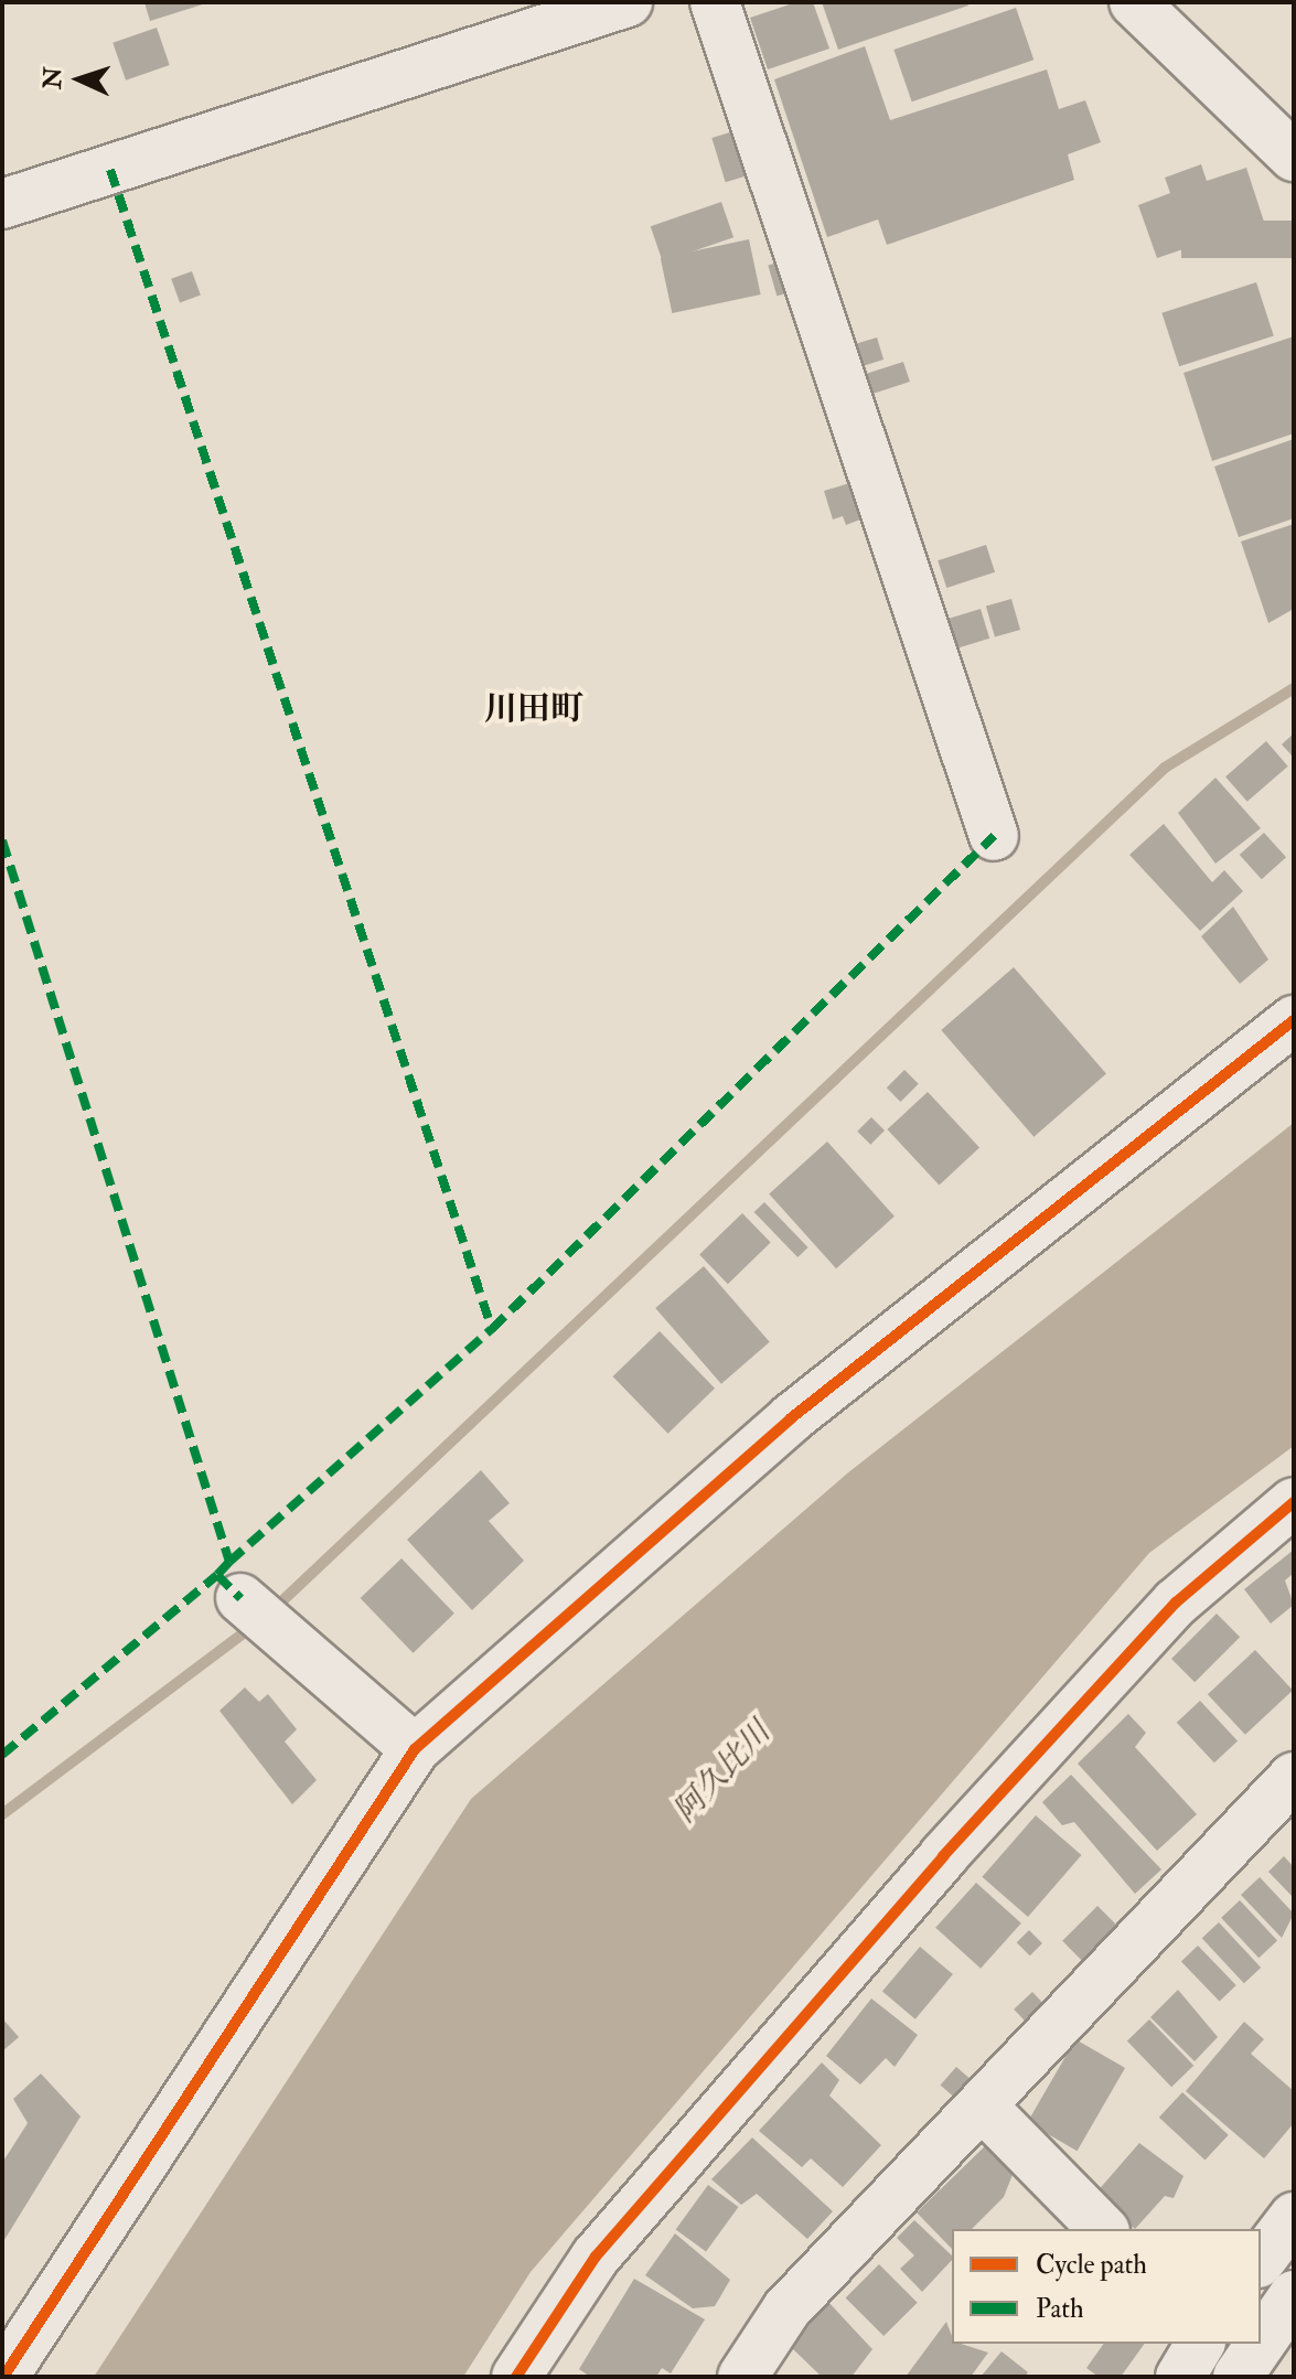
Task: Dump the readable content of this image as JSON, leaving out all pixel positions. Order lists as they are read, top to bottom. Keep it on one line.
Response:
{"districts":["川田町"],"water":["阿久比川"],"legend":["Cycle path","Path"],"north":"left"}
